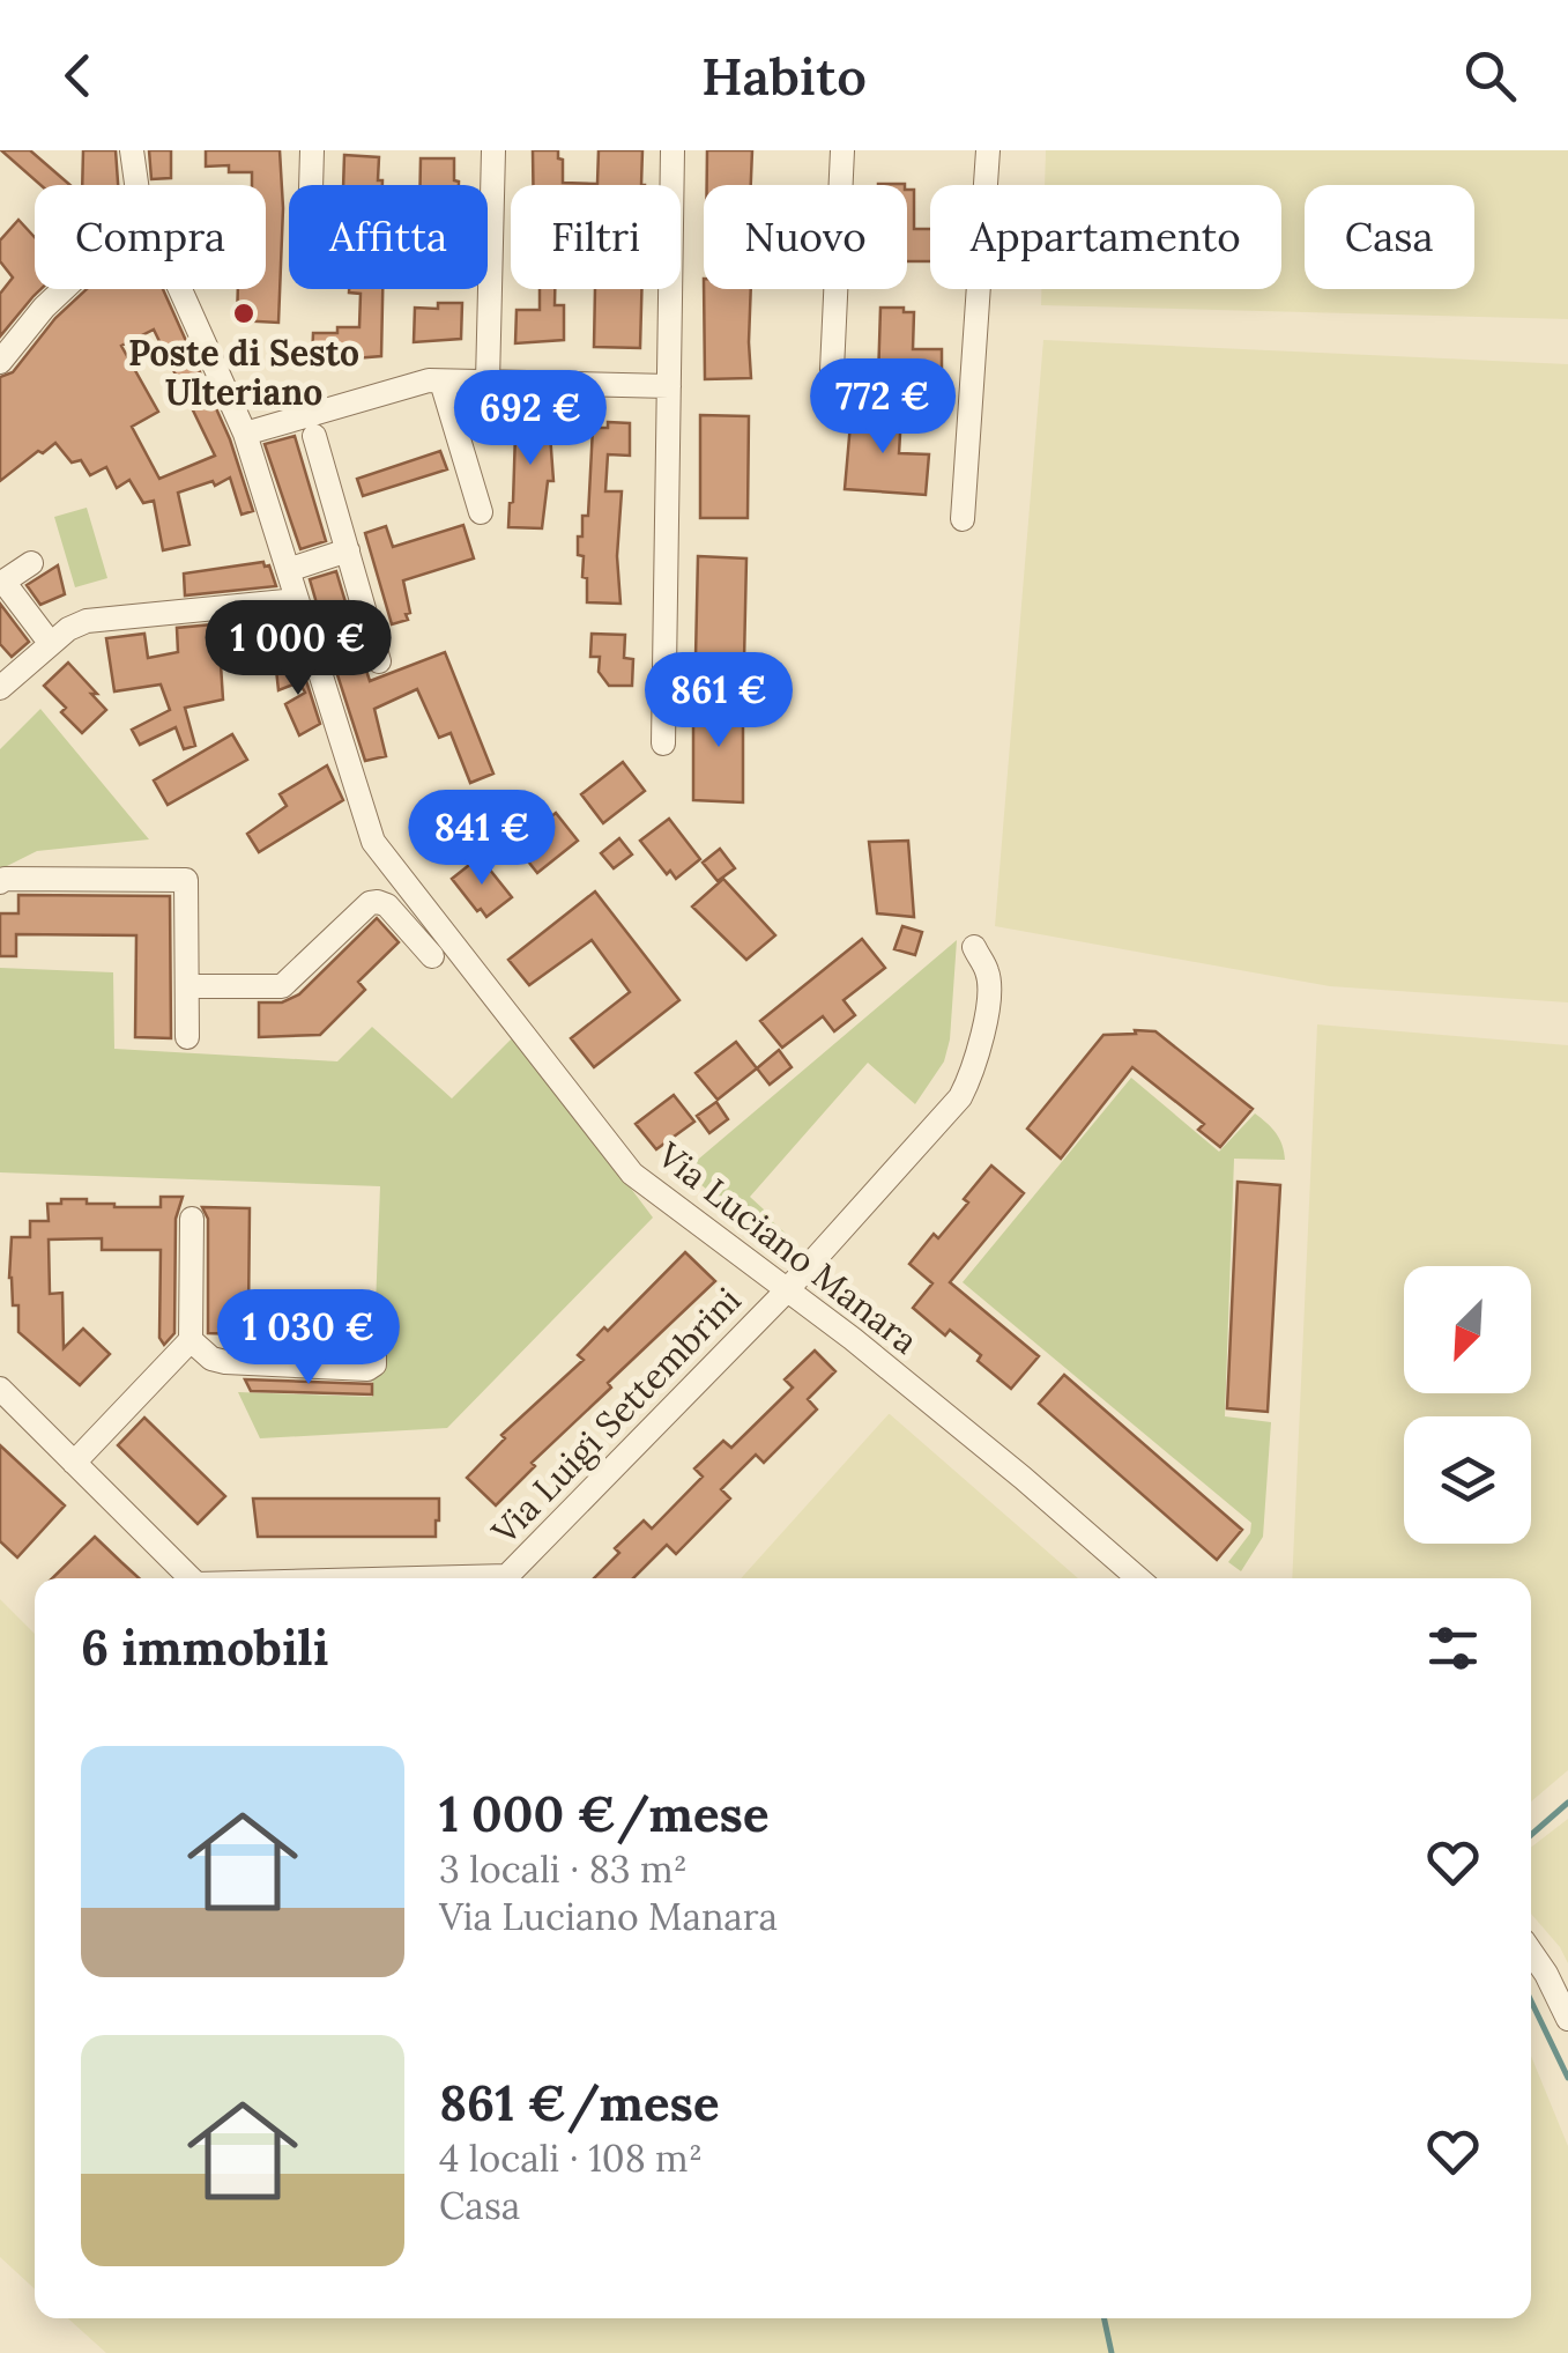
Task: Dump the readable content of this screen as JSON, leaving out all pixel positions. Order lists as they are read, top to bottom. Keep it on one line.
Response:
{"streets":{"street":["Via Luciano Manara","Via Luigi Settembrini"]},"crossings":[["Via Luciano Manara","Via Luigi Settembrini"]],"places":["Poste di Sesto Ulteriano"],"north":"bottom left","page":{"header":"Habito","chip":["Compra","Affitta","Filtri","Nuovo","Appartamento","Casa"],"price":["772 €","692 €","1 000 €","861 €","841 €","1 030 €"],"heading":"6 immobili","list":[{"name":"1 000 €/mese","note":"3 locali · 83 m² · Via Luciano Manara"},{"name":"861 €/mese","note":"4 locali · 108 m² · Casa"}]}}
